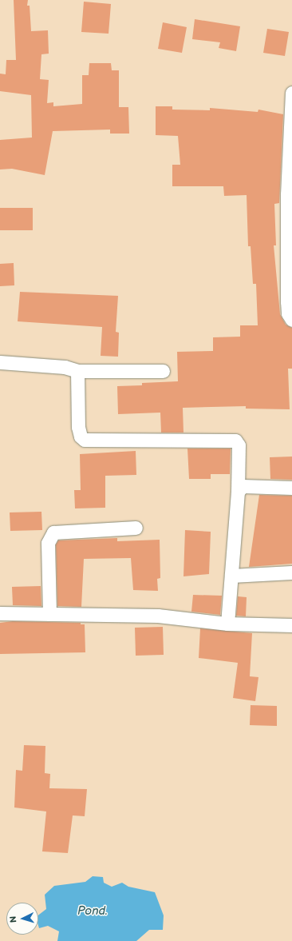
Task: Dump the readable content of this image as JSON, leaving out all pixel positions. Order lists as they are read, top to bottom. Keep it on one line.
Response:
{"water":["Pond."],"north":"left"}
